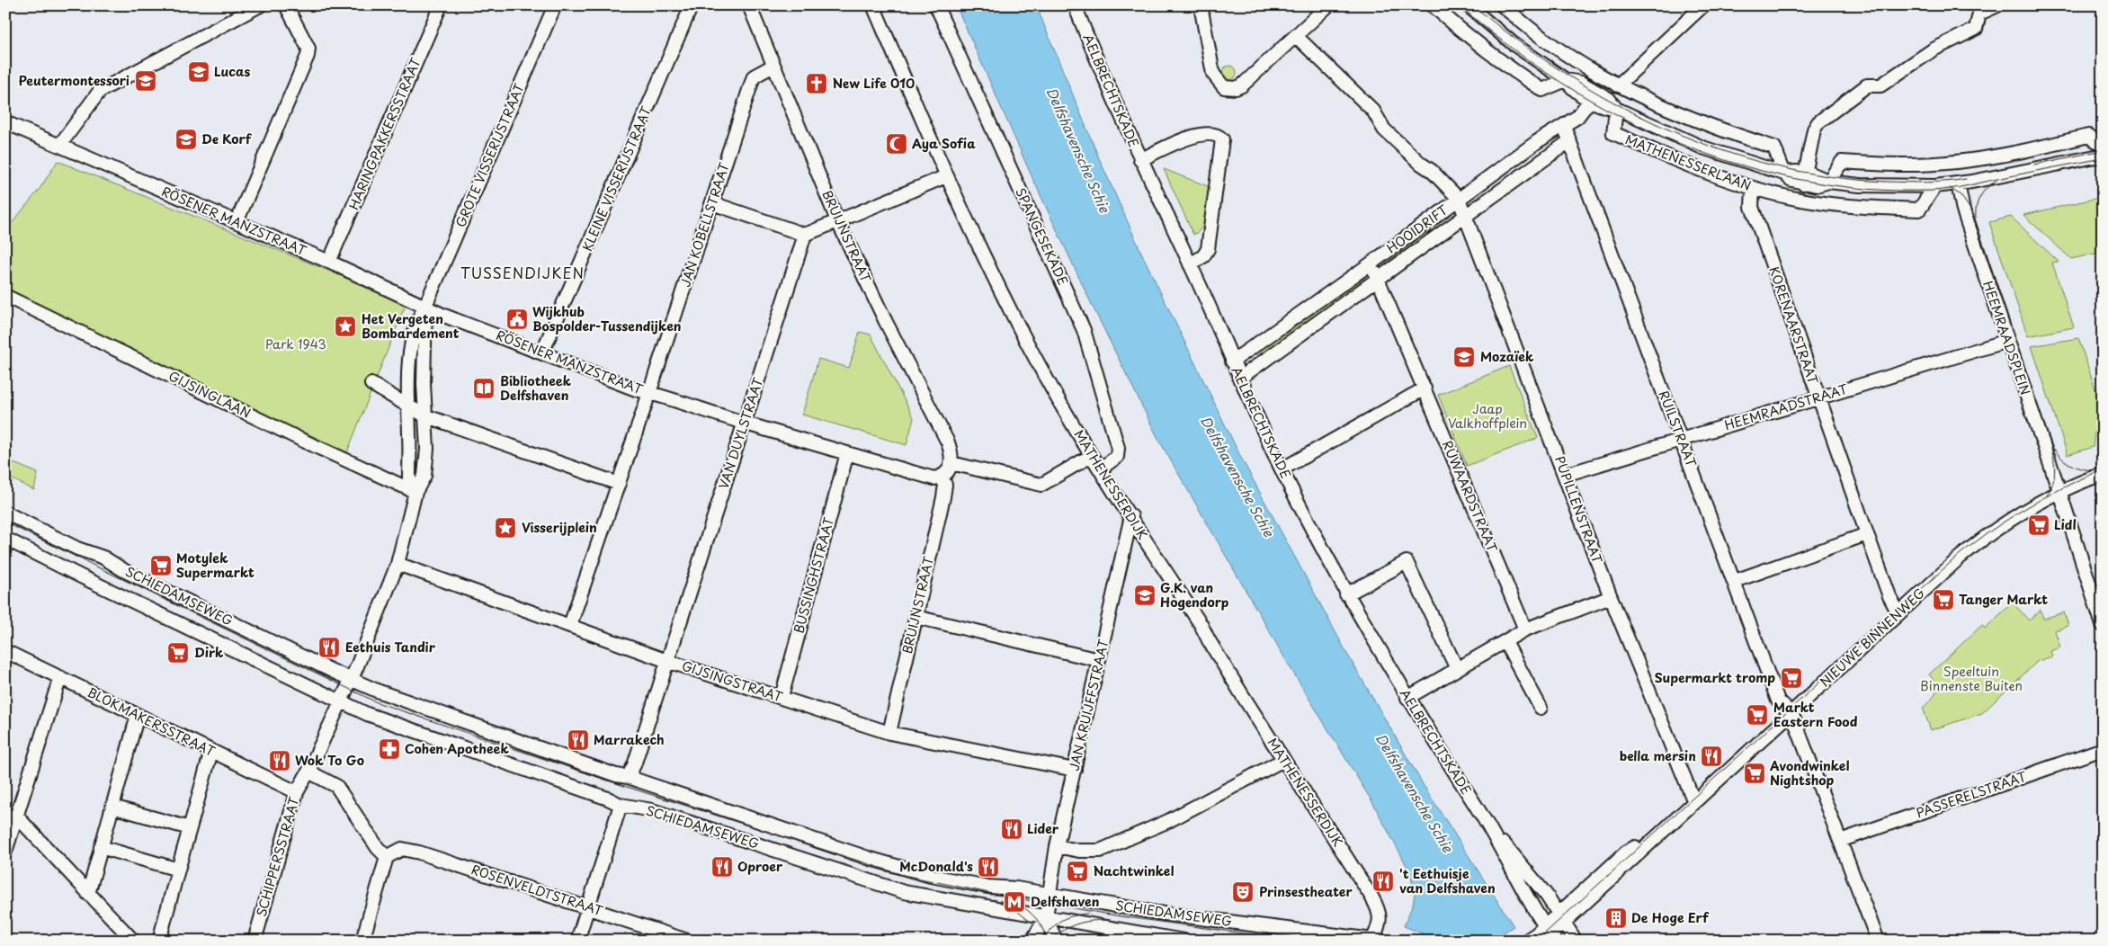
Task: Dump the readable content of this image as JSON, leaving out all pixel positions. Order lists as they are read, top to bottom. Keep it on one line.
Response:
{"streets":{"street":["AELBRECHTSKADE","HARINGPAKKERSSTRAAT","GROTE VISSERIJSTRAAT","MATHENESSERLAAN","KLEINE VISSERIJSTRAAT","RÖSENER MANZSTRAAT","JAN KOBELLSTRAAT","HOOIDRIFT","BRUIJNSTRAAT","SPANGESEKADE","KORENAARSTRAAT","HEEMRAADSPLEIN","GIJSINGLAAN","HEEMRAADSTRAAT","RUILSTRAAT","VAN DUYLSTRAAT","MATHENESSERDIJK","RUWAARDSTRAAT","PUPILLENSTRAAT","BUSSINGHSTRAAT","SCHIEDAMSEWEG","NIEUWE BINNENWEG","GIJSINGSTRAAT","JAN KRUIJFFSTRAAT","BLOKMAKERSSTRAAT","PASSERELSTRAAT","SCHIPPERSSTRAAT","ROSENVELDTSTRAAT"]},"crossings":[["AELBRECHTSKADE","HOOIDRIFT"],["AELBRECHTSKADE","NIEUWE BINNENWEG"],["HARINGPAKKERSSTRAAT","RÖSENER MANZSTRAAT"],["GROTE VISSERIJSTRAAT","RÖSENER MANZSTRAAT"],["GROTE VISSERIJSTRAAT","GIJSINGLAAN"],["GROTE VISSERIJSTRAAT","SCHIEDAMSEWEG"],["GROTE VISSERIJSTRAAT","GIJSINGSTRAAT"],["MATHENESSERLAAN","HOOIDRIFT"],["MATHENESSERLAAN","KORENAARSTRAAT"],["MATHENESSERLAAN","HEEMRAADSPLEIN"],["KLEINE VISSERIJSTRAAT","RÖSENER MANZSTRAAT"],["RÖSENER MANZSTRAAT","JAN KOBELLSTRAAT"],["RÖSENER MANZSTRAAT","BRUIJNSTRAAT"],["RÖSENER MANZSTRAAT","VAN DUYLSTRAAT"],["RÖSENER MANZSTRAAT","BUSSINGHSTRAAT"],["JAN KOBELLSTRAAT","BRUIJNSTRAAT"],["JAN KOBELLSTRAAT","GIJSINGSTRAAT"],["HOOIDRIFT","RUILSTRAAT"],["HOOIDRIFT","RUWAARDSTRAAT"],["HOOIDRIFT","PUPILLENSTRAAT"],["BRUIJNSTRAAT","GIJSINGSTRAAT"],["SPANGESEKADE","MATHENESSERDIJK"],["KORENAARSTRAAT","HEEMRAADSTRAAT"],["KORENAARSTRAAT","NIEUWE BINNENWEG"],["HEEMRAADSPLEIN","HEEMRAADSTRAAT"],["HEEMRAADSPLEIN","NIEUWE BINNENWEG"],["HEEMRAADSTRAAT","RUILSTRAAT"],["HEEMRAADSTRAAT","PUPILLENSTRAAT"],["RUILSTRAAT","NIEUWE BINNENWEG"],["RUILSTRAAT","PASSERELSTRAAT"],["VAN DUYLSTRAAT","SCHIEDAMSEWEG"],["VAN DUYLSTRAAT","GIJSINGSTRAAT"],["MATHENESSERDIJK","SCHIEDAMSEWEG"],["MATHENESSERDIJK","JAN KRUIJFFSTRAAT"],["PUPILLENSTRAAT","NIEUWE BINNENWEG"],["BUSSINGHSTRAAT","GIJSINGSTRAAT"],["SCHIEDAMSEWEG","JAN KRUIJFFSTRAAT"],["SCHIEDAMSEWEG","SCHIPPERSSTRAAT"],["GIJSINGSTRAAT","JAN KRUIJFFSTRAAT"],["BLOKMAKERSSTRAAT","SCHIPPERSSTRAAT"]],"districts":["TUSSENDIJKEN"],"water":["Delfshavensche Schie"],"parks":["Park 1943","Jaap Valkhoffplein","Speeltuin Binnenste Buiten"],"places":{"school or university":["Lucas","Peutermontessori","De Korf","Mozaïek","G.K. van Hogendorp"],"church":["New Life 010"],"mosque":["Aya Sofia"],"public building":["Wijkhub Bospolder-Tussendijken"],"place":["Het Vergeten Bombardement","Visserijplein"],"library":["Bibliotheek Delfshaven"],"supermarket":["Lidl","Motylek Supermarkt","Tanger Markt","Dirk","Supermarkt tromp","Markt Eastern Food","Avondwinkel Nightshop","Nachtwinkel"],"restaurant":["Eethuis Tandir","Marrakech","bella mersin","Wok To Go","Lider","Oproer","McDonald's","'t Eethuisje van Delfshaven"],"pharmacy":["Cohen Apotheek"],"theatre":["Prinsestheater"],"metro station":["Delfshaven"],"building":["De Hoge Erf"]}}
